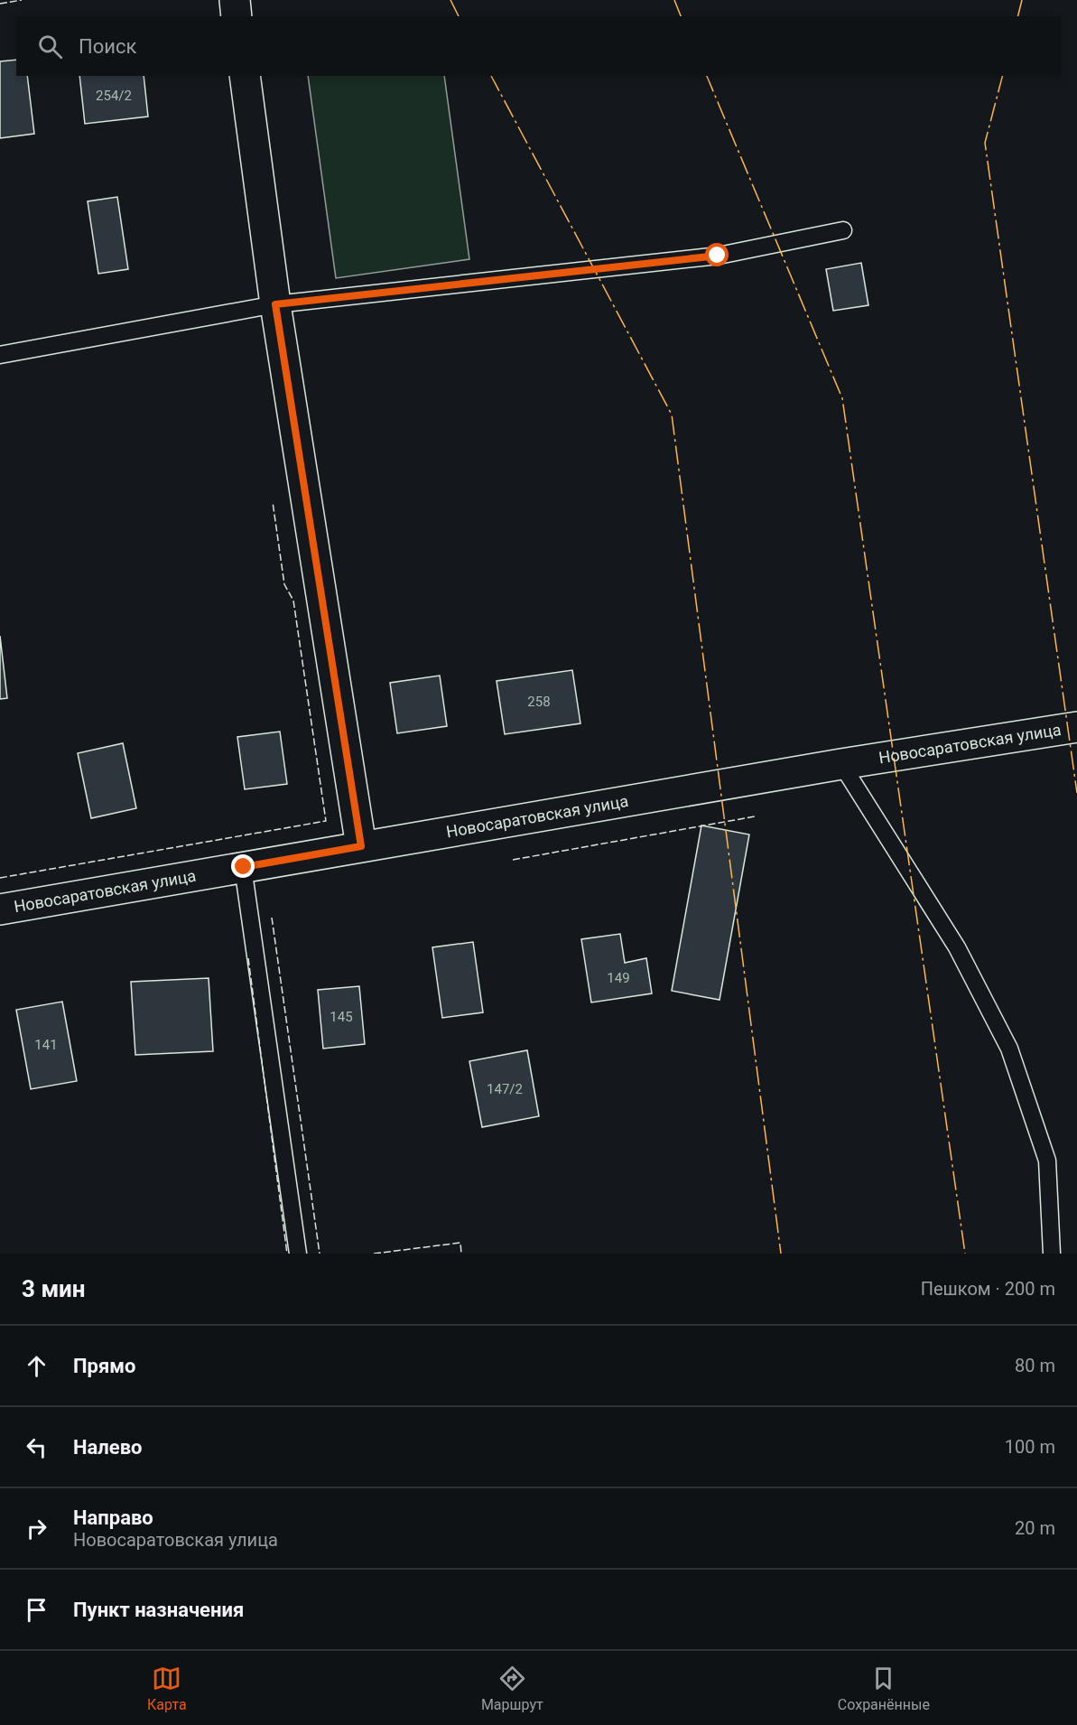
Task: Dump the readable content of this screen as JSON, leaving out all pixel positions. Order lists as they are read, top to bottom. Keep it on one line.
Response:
{"streets":{"street":["Новосаратовская улица"]},"house_numbers":["254/2","258","149","145","141","147/2"],"page":{"search":"Поиск","heading":["3 мин","Пешком · 200 m"],"list":[["Прямо","80 m"],["Налево","100 m"],["Направо","Новосаратовская улица","20 m"],"Пункт назначения"],"nav":["Карта","Маршрут","Сохранённые"]}}
